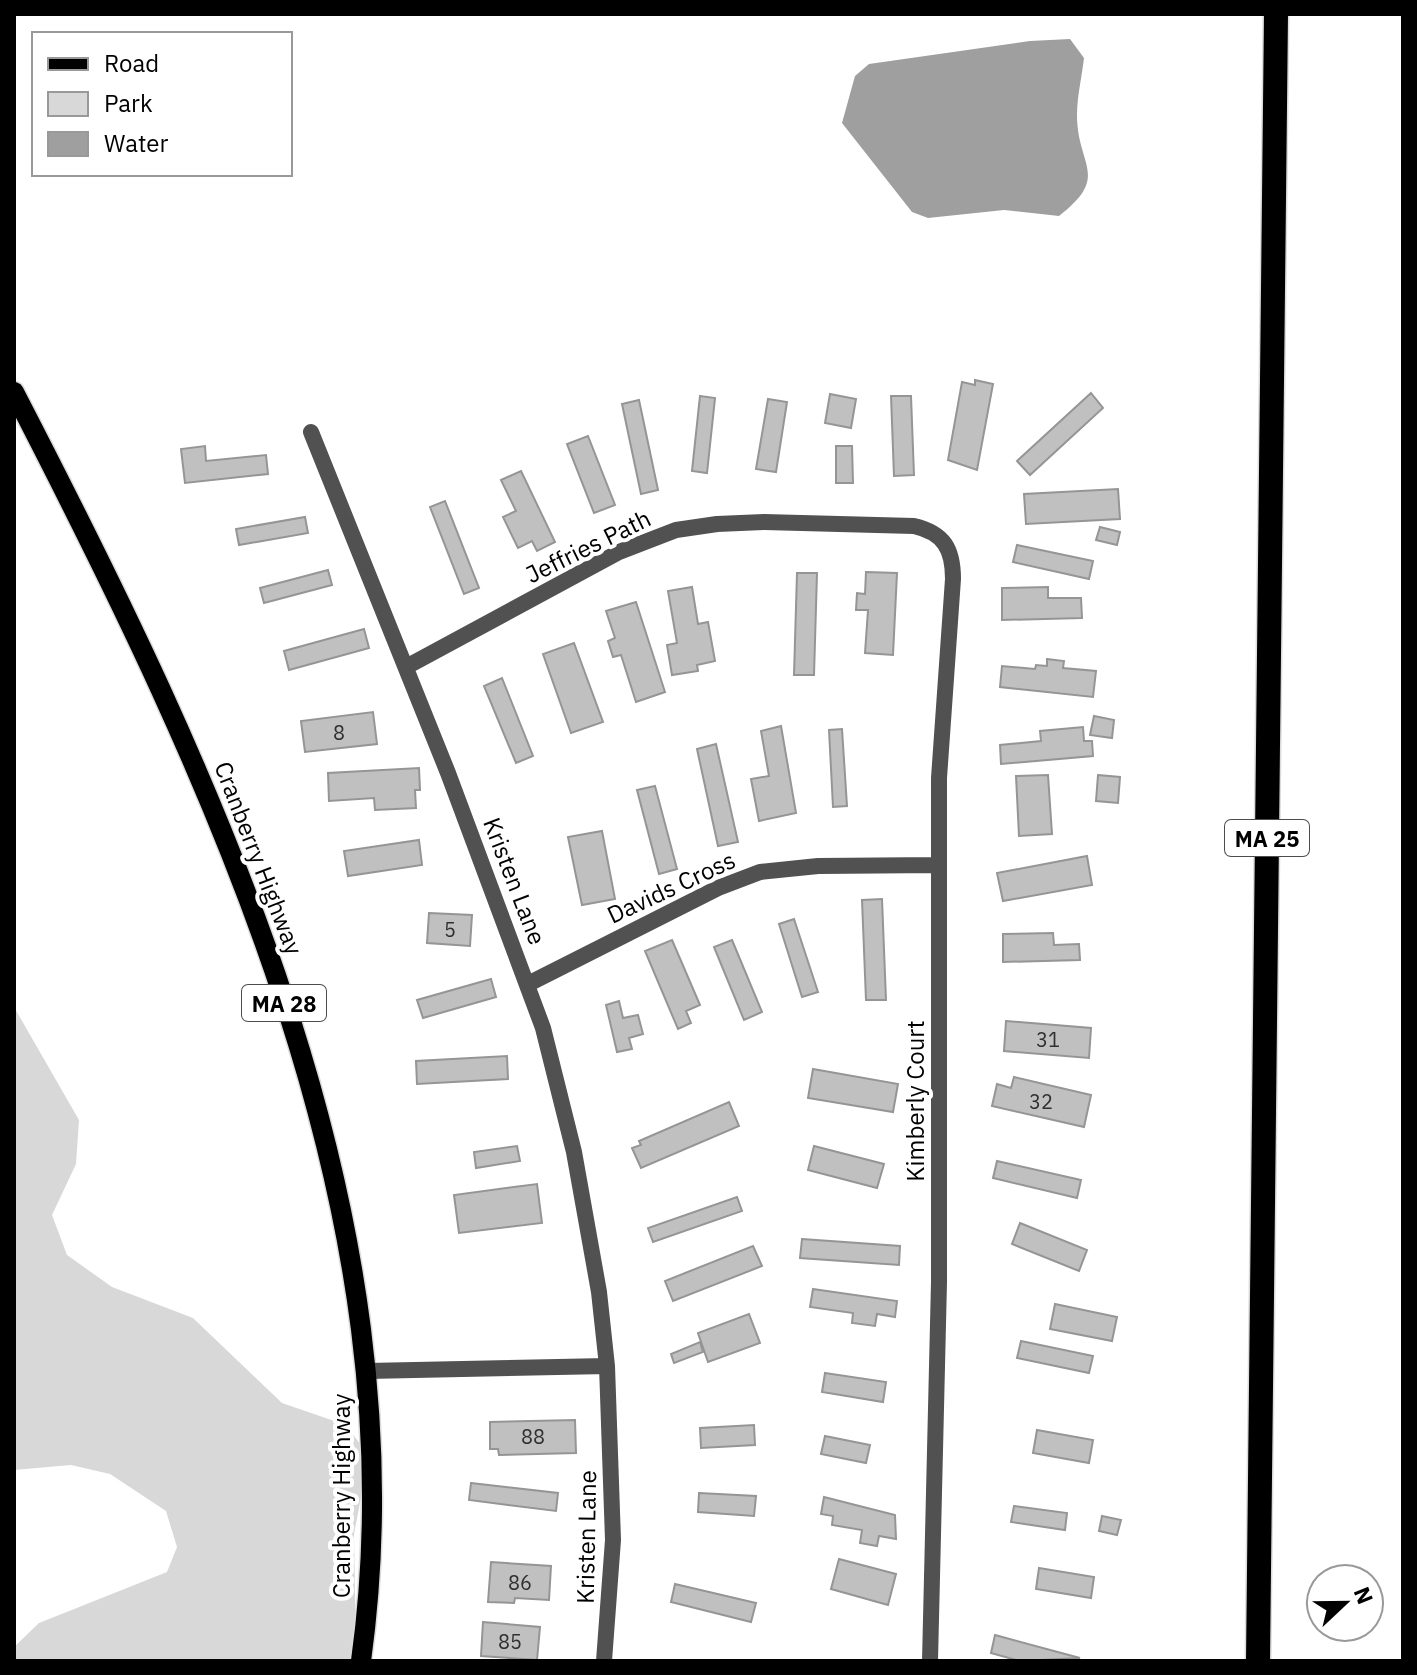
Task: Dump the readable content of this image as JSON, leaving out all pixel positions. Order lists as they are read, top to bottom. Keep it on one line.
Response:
{"streets":{"highway":["MA 25"],"main road":["Cranberry Highway","MA 28"],"street":["Jeffries Path","Kristen Lane","Davids Cross","Kimberly Court"]},"crossings":[["Jeffries Path","Kristen Lane"],["Jeffries Path","Kimberly Court"],["Kristen Lane","Davids Cross"],["Davids Cross","Kimberly Court"]],"house_numbers":["8","5","31","32","88","86","85"],"legend":["Road","Park","Water"],"north":"right"}
